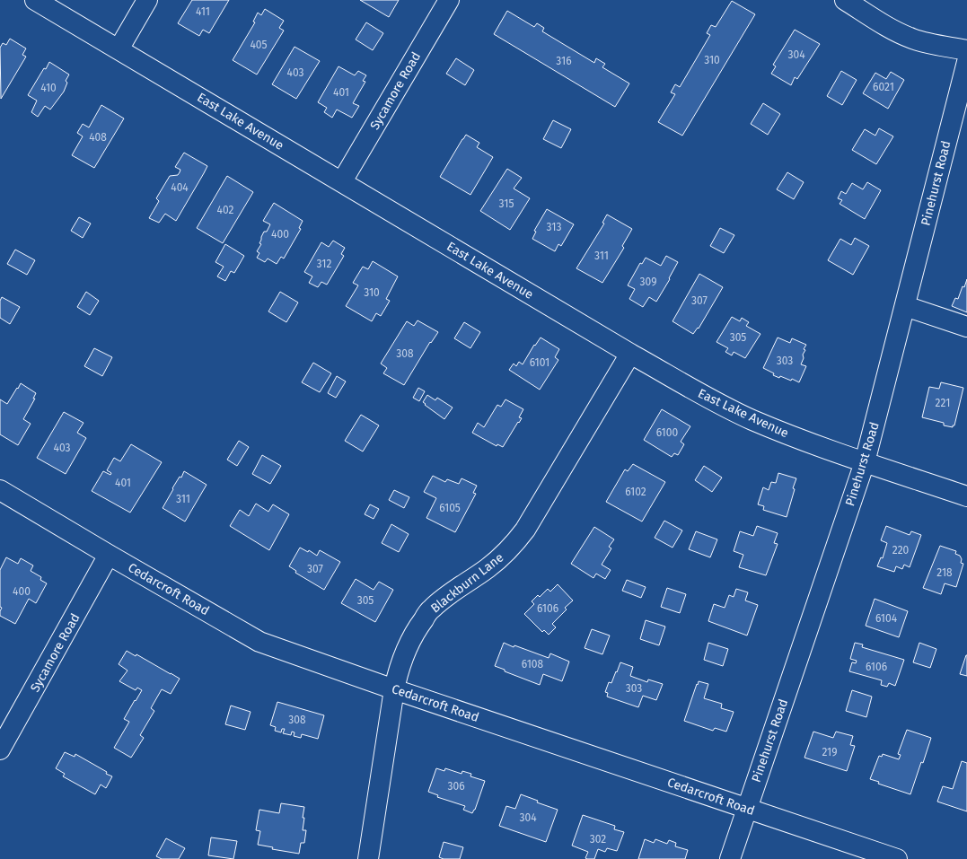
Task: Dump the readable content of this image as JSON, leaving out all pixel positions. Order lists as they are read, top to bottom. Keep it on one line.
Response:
{"streets":{"street":["Sycamore Road","East Lake Avenue","Pinehurst Road","Blackburn Lane","Cedarcroft Road"]},"crossings":[["Sycamore Road","East Lake Avenue"],["Sycamore Road","Cedarcroft Road"],["East Lake Avenue","Pinehurst Road"],["East Lake Avenue","Blackburn Lane"],["Pinehurst Road","Cedarcroft Road"],["Blackburn Lane","Cedarcroft Road"]],"house_numbers":["411","405","304","310","316","403","6021","410","401","408","404","315","402","313","400","311","312","309","310","307","305","308","303","6101","221","6100","403","401","6102","311","6105","220","307","218","400","305","6106","6104","6108","6106","303","308","219","306","304","302"]}
